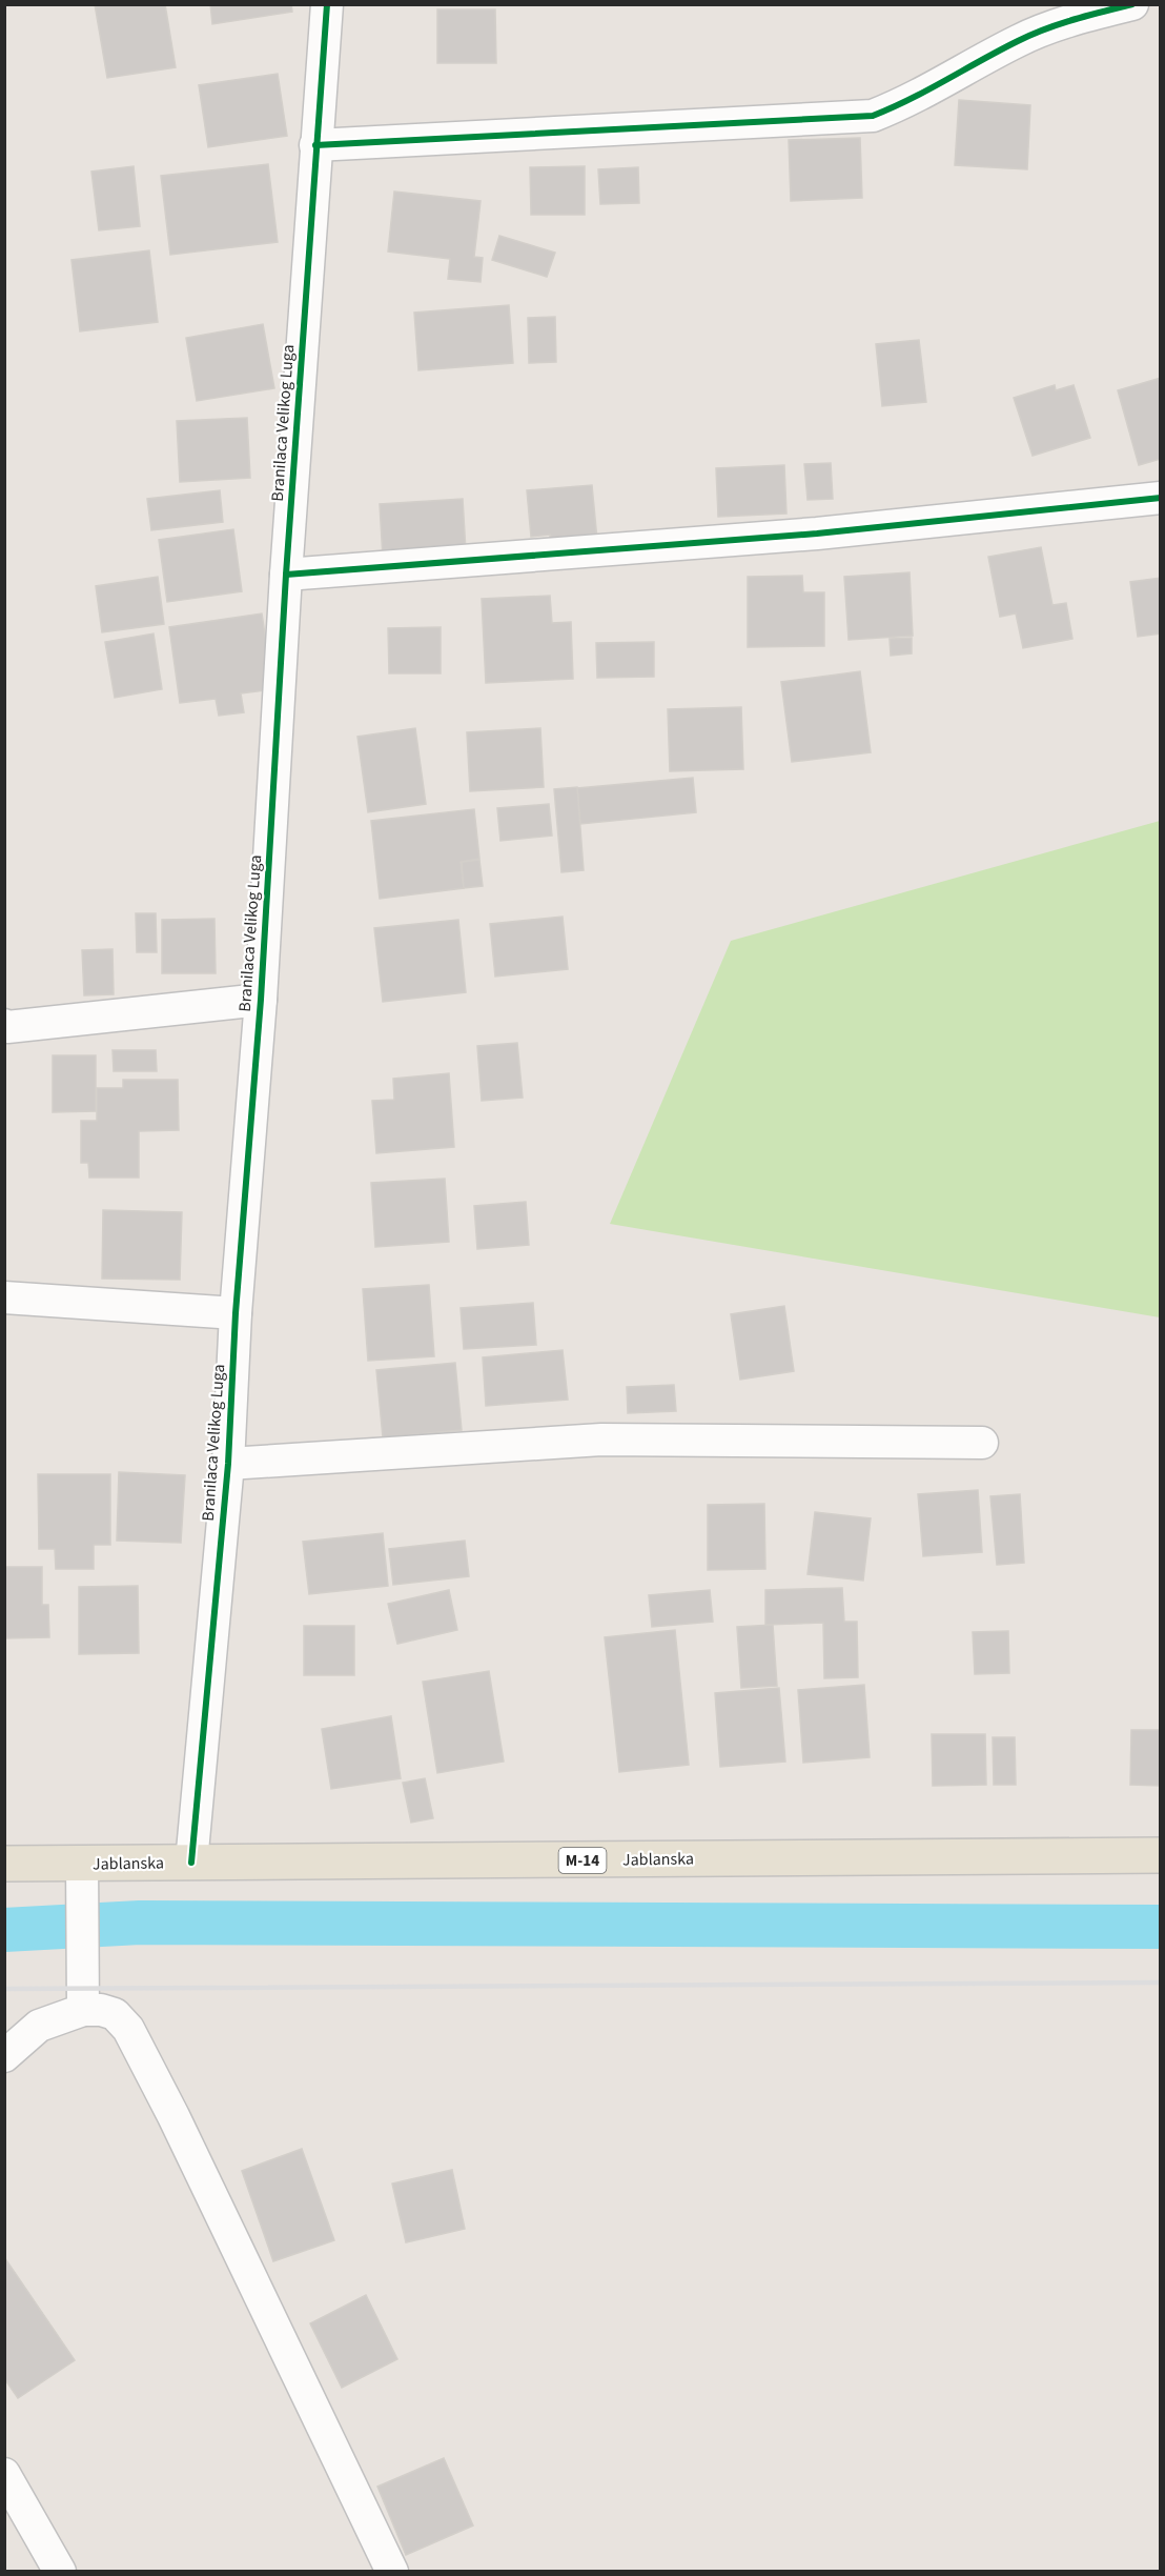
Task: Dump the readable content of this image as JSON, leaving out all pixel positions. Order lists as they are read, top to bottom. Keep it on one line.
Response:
{"streets":{"main road":["Jablanska","M-14"],"street":["Branilaca Velikog Luga"]},"crossings":[["Branilaca Velikog Luga","Jablanska"]]}
